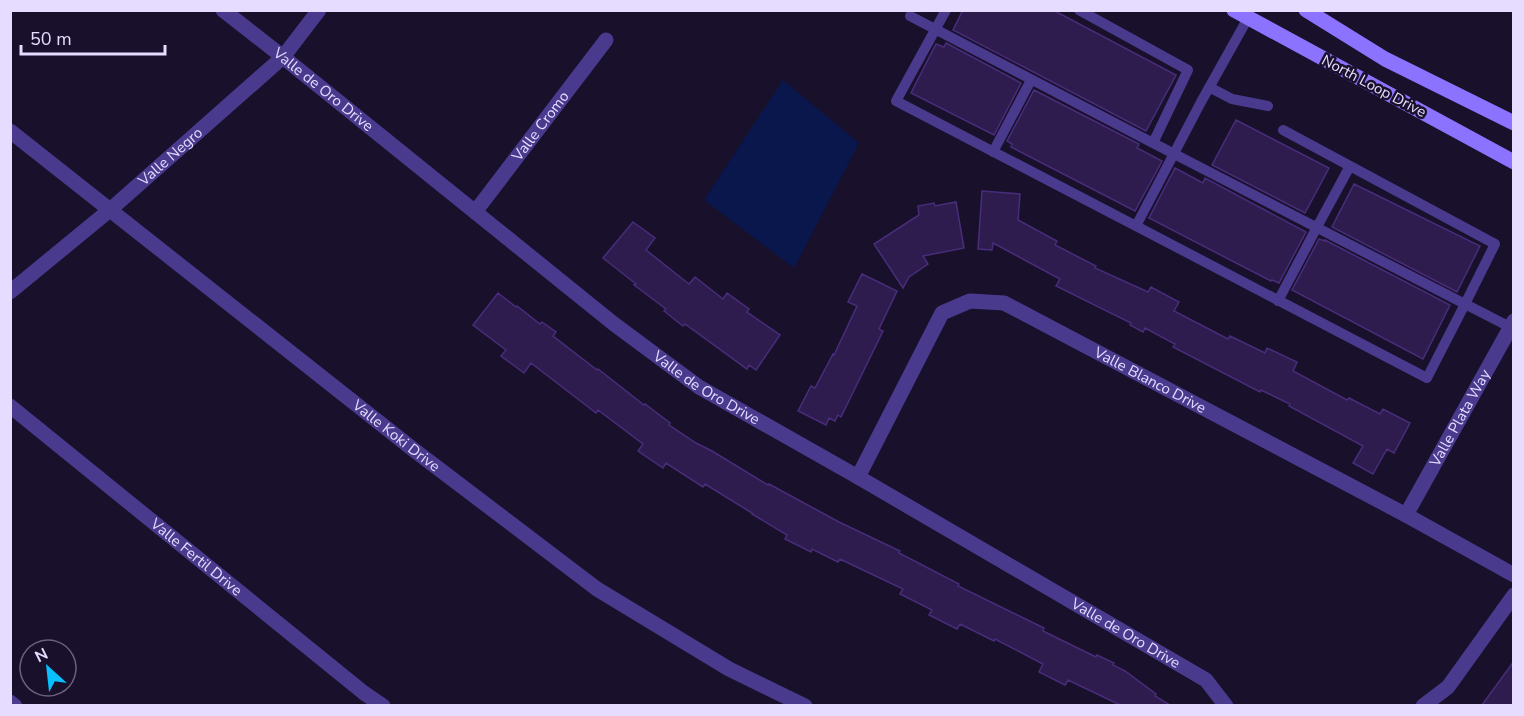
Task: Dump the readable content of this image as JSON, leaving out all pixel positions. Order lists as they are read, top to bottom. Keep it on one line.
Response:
{"streets":{"main road":["North Loop Drive"],"street":["Valle de Oro Drive","Valle Cromo","Valle Negro","Valle Blanco Drive","Valle Plata Way","Valle Koki Drive","Valle Fertil Drive"]},"crossings":[["Valle de Oro Drive","Valle Cromo"],["Valle de Oro Drive","Valle Negro"],["Valle de Oro Drive","Valle Blanco Drive"],["Valle Negro","Valle Koki Drive"],["Valle Blanco Drive","Valle Plata Way"]],"scale_bar":"50 m","north":"top left"}
